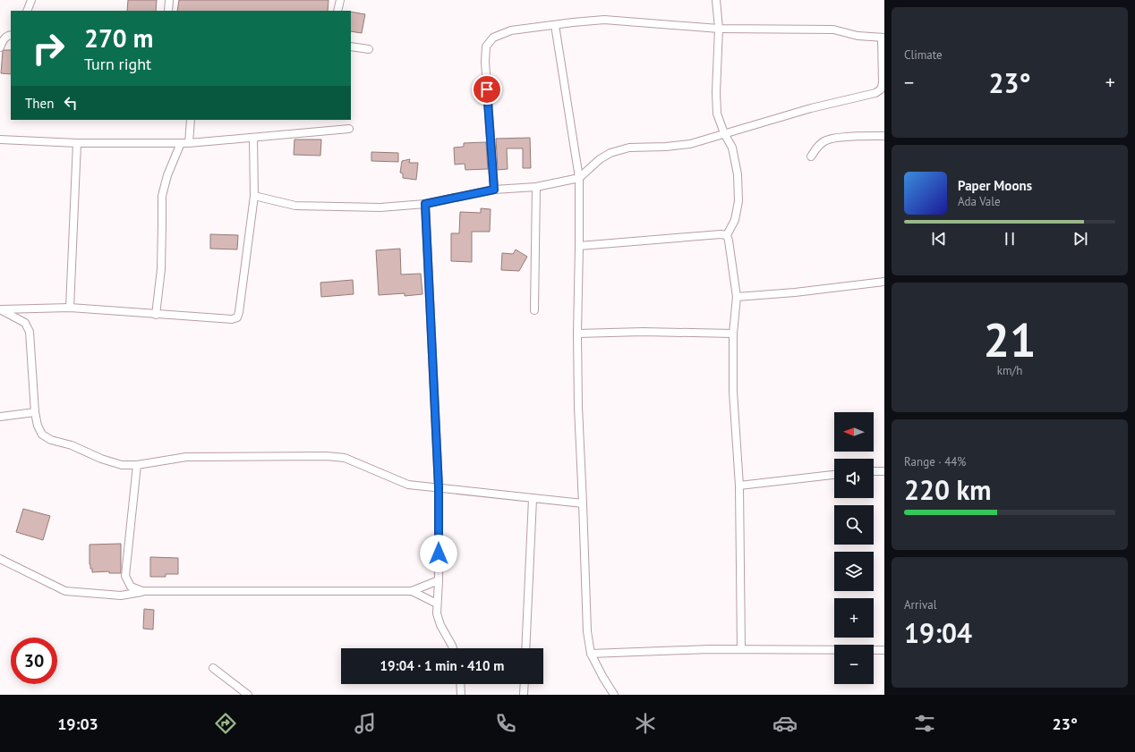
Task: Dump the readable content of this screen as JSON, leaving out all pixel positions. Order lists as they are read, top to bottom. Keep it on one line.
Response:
{"north":"left","page":{"tile":["Climate",["21","km/h"],["Range · 44%","220 km"],["Arrival","19:04"]],"turn":["270 m","Turn right"],"heat":["−","23°","+"],"then":"Then","song":["Paper Moons","Ada Vale"],"map_buttons":["+","−"],"limit":"30","trip":"19:04 · 1 min · 410 m","tabs":["19:03","23°"]}}
